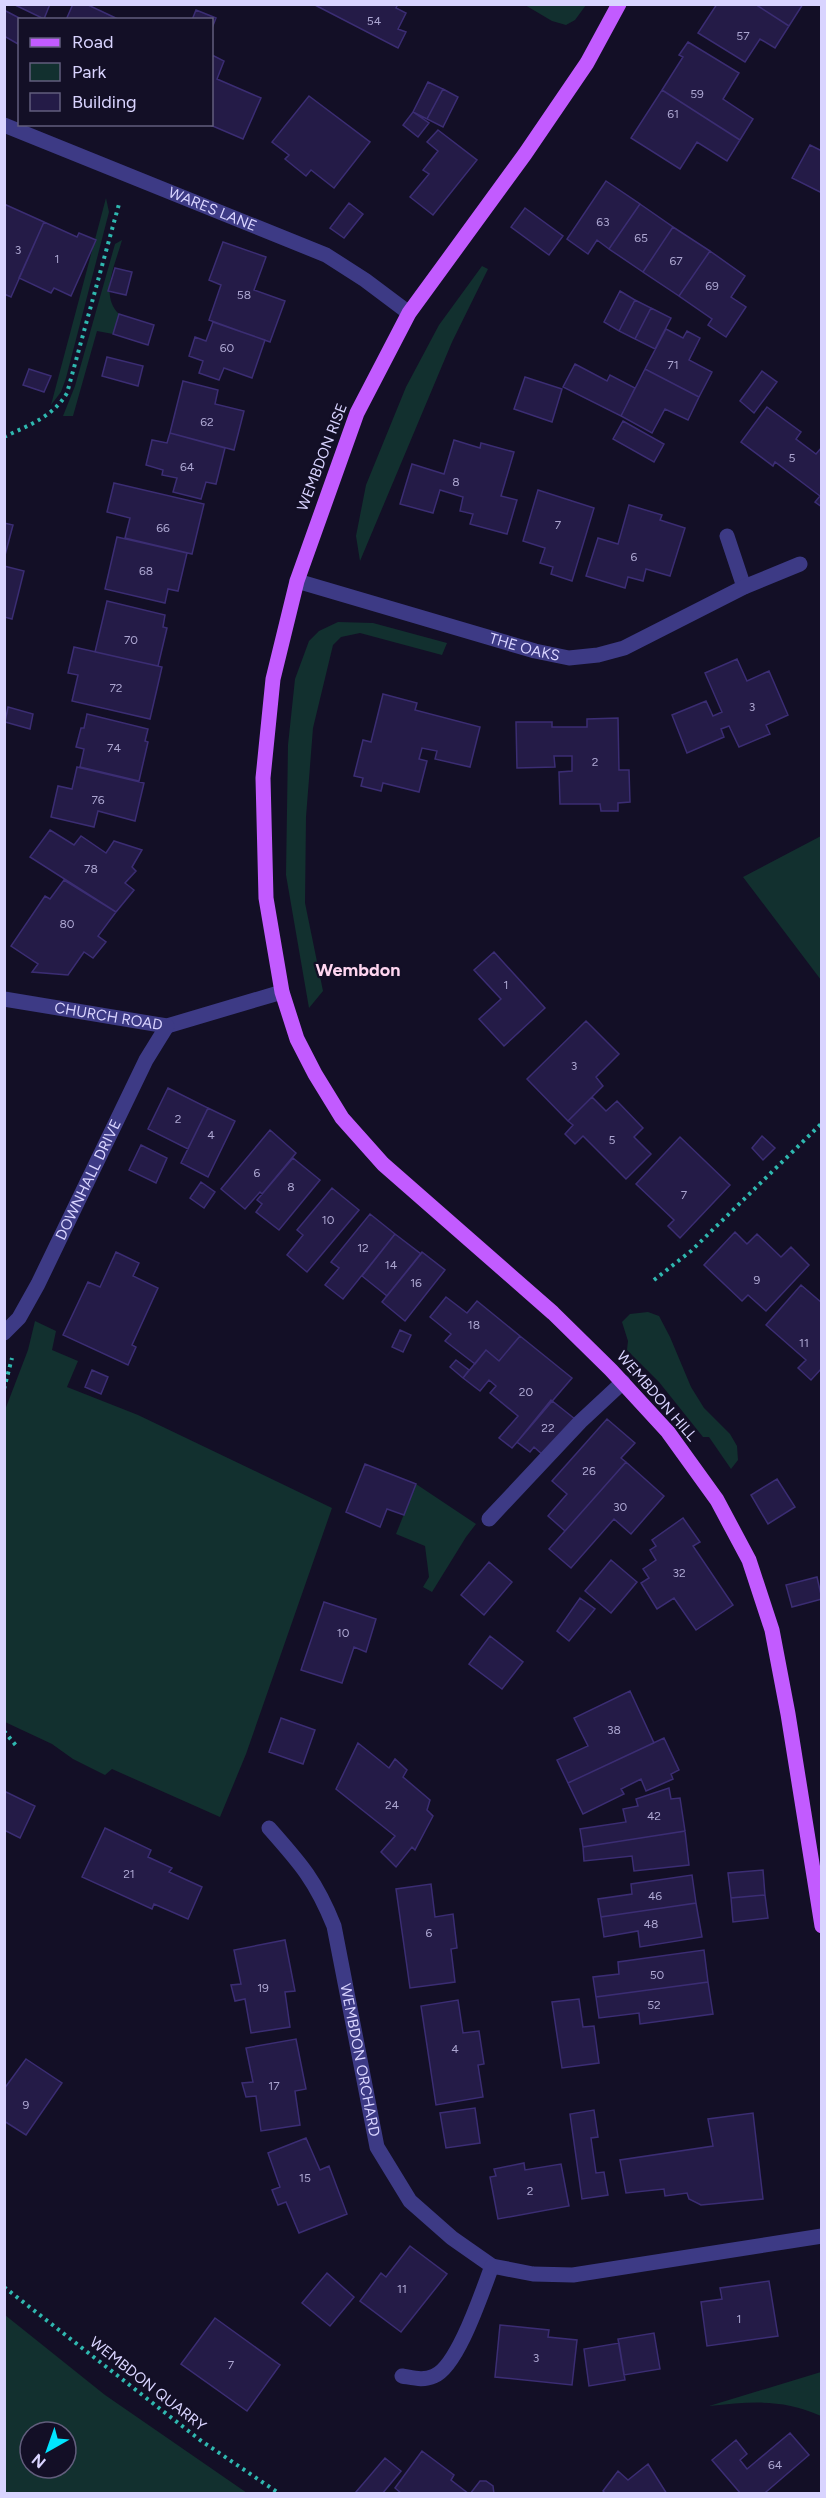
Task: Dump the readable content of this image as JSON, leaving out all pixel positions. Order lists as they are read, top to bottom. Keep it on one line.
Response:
{"streets":{"main road":["WEMBDON RISE","WEMBDON HILL"],"street":["WARES LANE","THE OAKS","CHURCH ROAD","DOWNHALL DRIVE","WEMBDON ORCHARD"],"path":["WEMBDON QUARRY"]},"crossings":[["WARES LANE","WEMBDON RISE"],["WEMBDON RISE","THE OAKS"],["WEMBDON RISE","CHURCH ROAD"],["WEMBDON RISE","WEMBDON HILL"],["CHURCH ROAD","DOWNHALL DRIVE"],["CHURCH ROAD","WEMBDON HILL"]],"districts":["Wembdon"],"house_numbers":["54","57","59","61","63","65","3","1","67","69","58","60","71","62","5","64","8","7","66","6","68","70","72","3","74","2","76","78","80","1","3","2","4","5","6","8","7","10","12","14","9","16","18","11","20","22","26","30","32","10","38","24","42","21","46","48","6","50","19","52","4","17","9","15","2","11","1","3","7","64"],"legend":["Road","Park","Building"],"north":"bottom left"}
